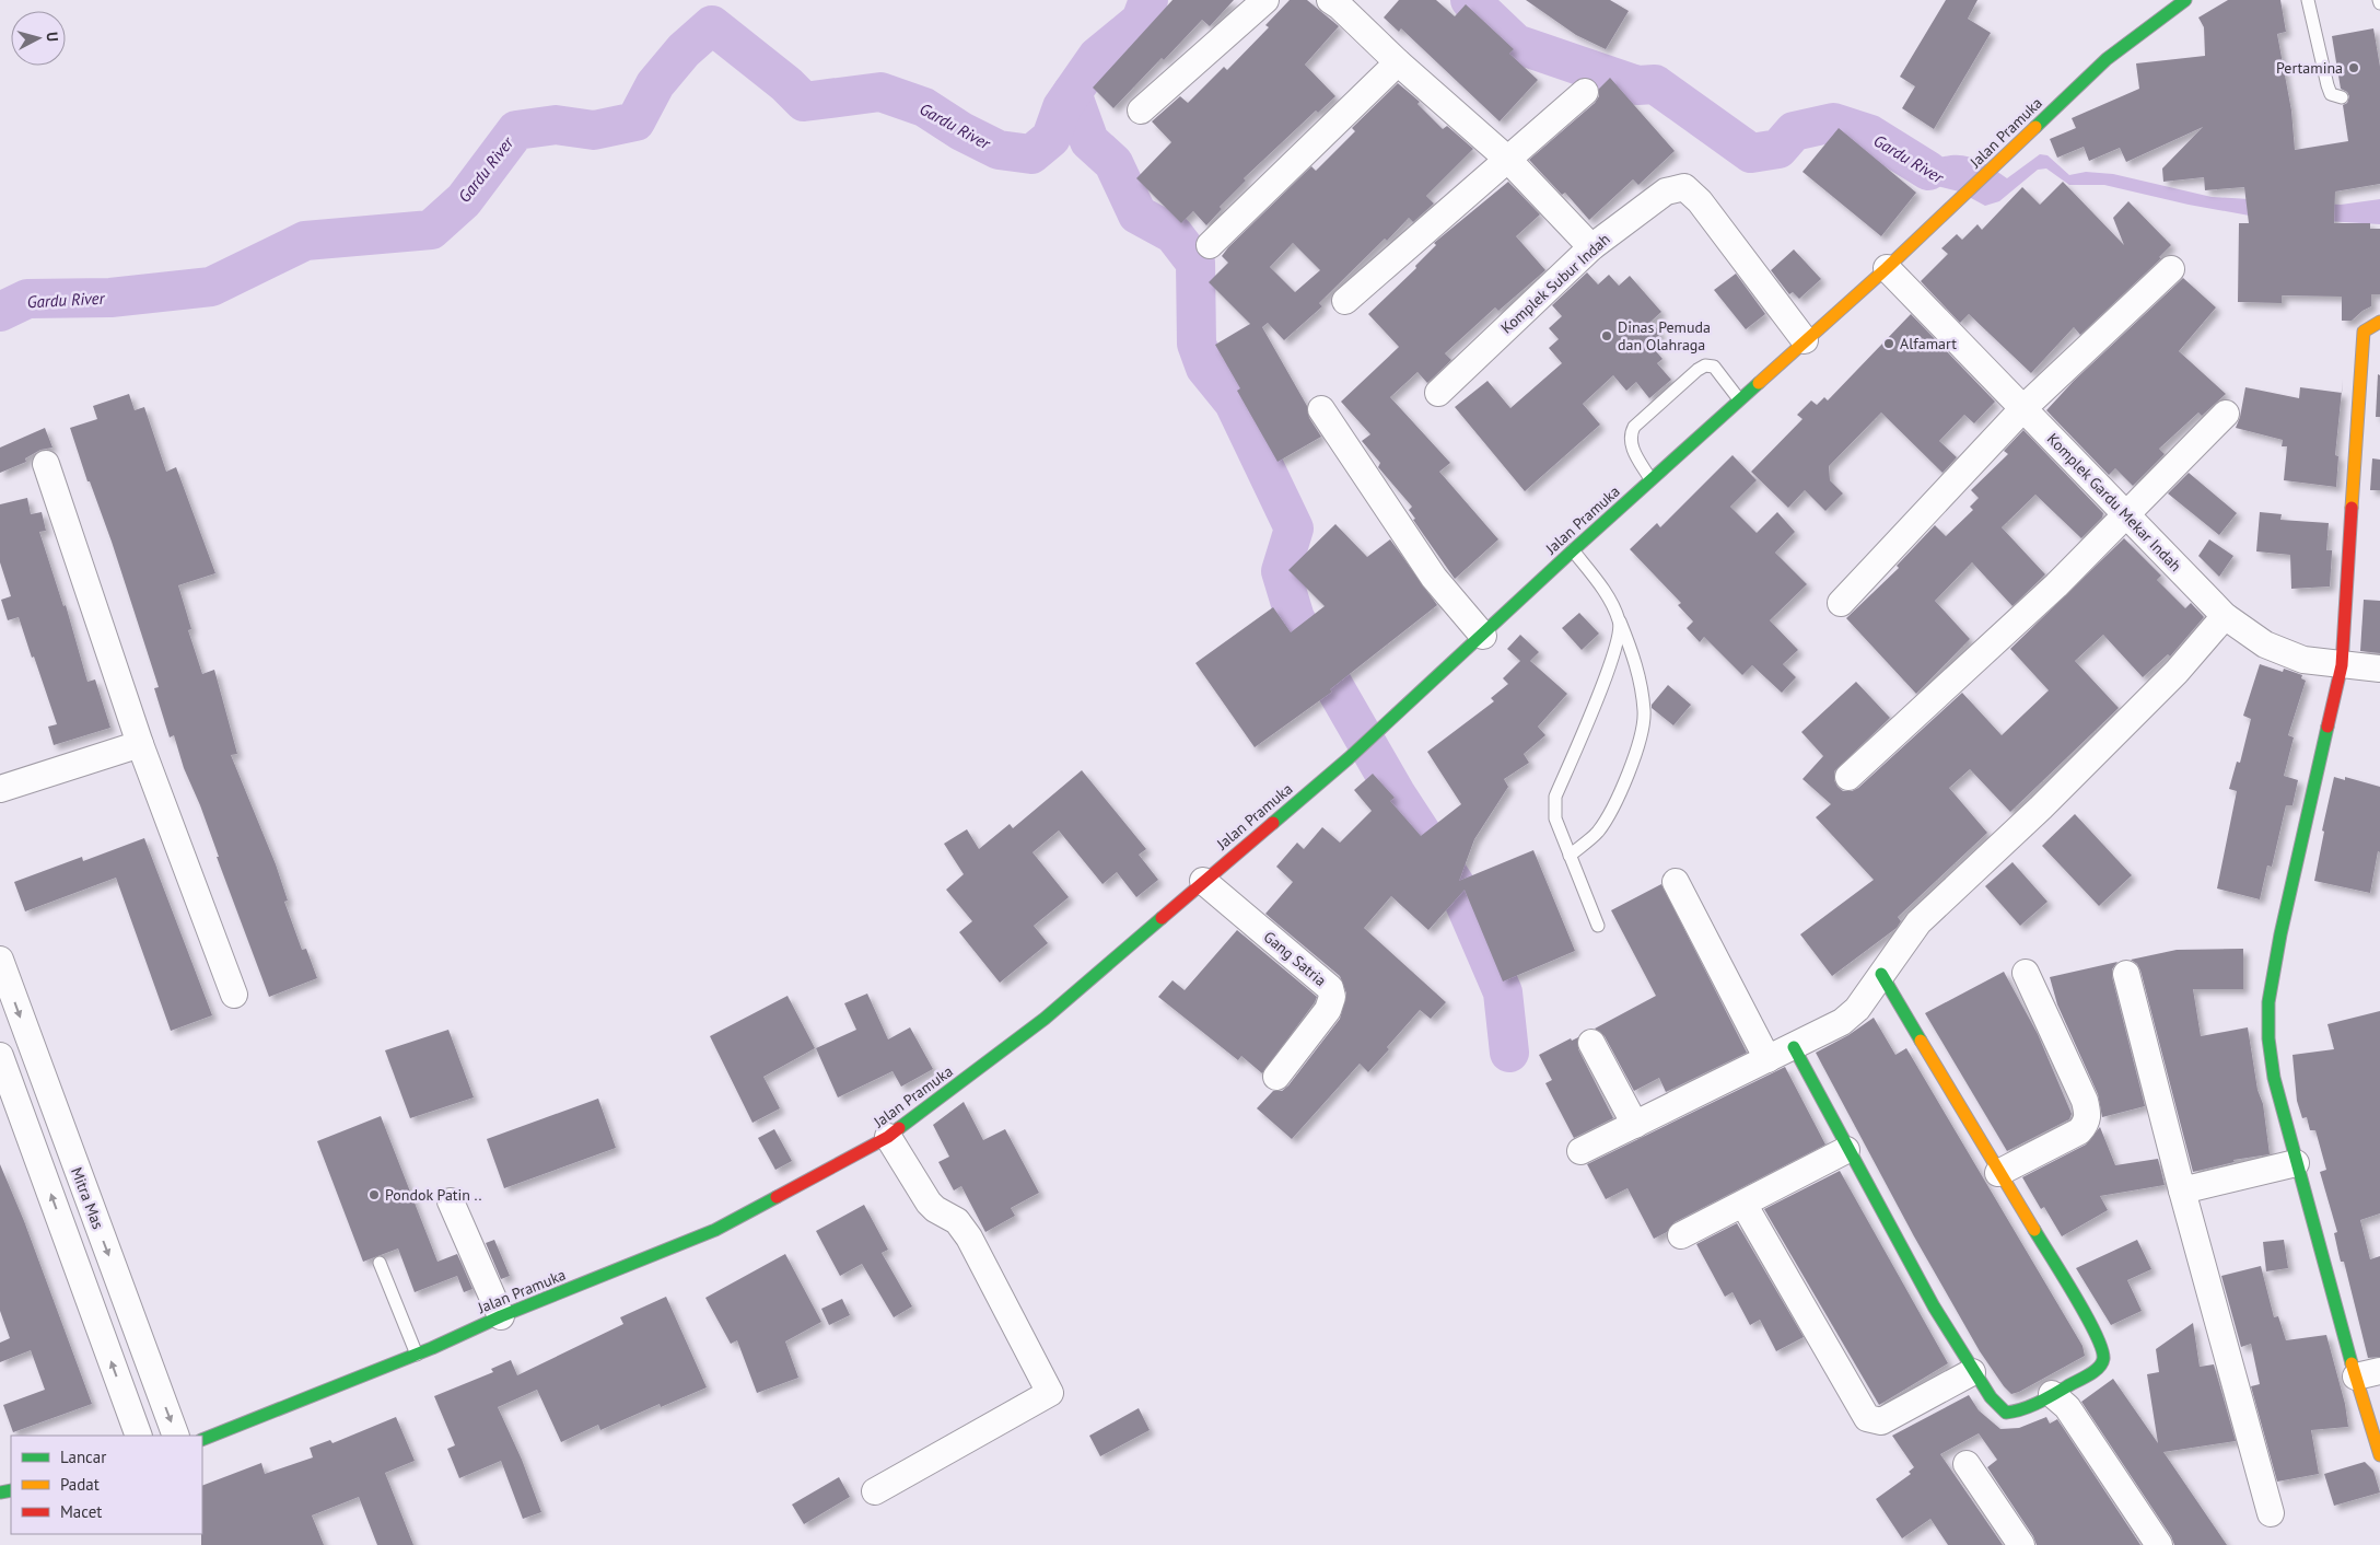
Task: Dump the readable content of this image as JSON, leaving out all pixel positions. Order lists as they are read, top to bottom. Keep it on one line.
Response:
{"streets":{"main road":["Jalan Pramuka"],"street":["Komplek Subur Indah","Komplek Gardu Mekar Indah","Gang Satria","Mitra Mas"]},"crossings":[["Jalan Pramuka","Komplek Subur Indah"],["Jalan Pramuka","Komplek Gardu Mekar Indah"],["Jalan Pramuka","Gang Satria"]],"water":["Gardu River"],"places":["Pertamina","Dinas Pemuda dan Olahraga","Alfamart","Pondok Patin .."],"legend":["Lancar","Padat","Macet"],"north":"right"}
